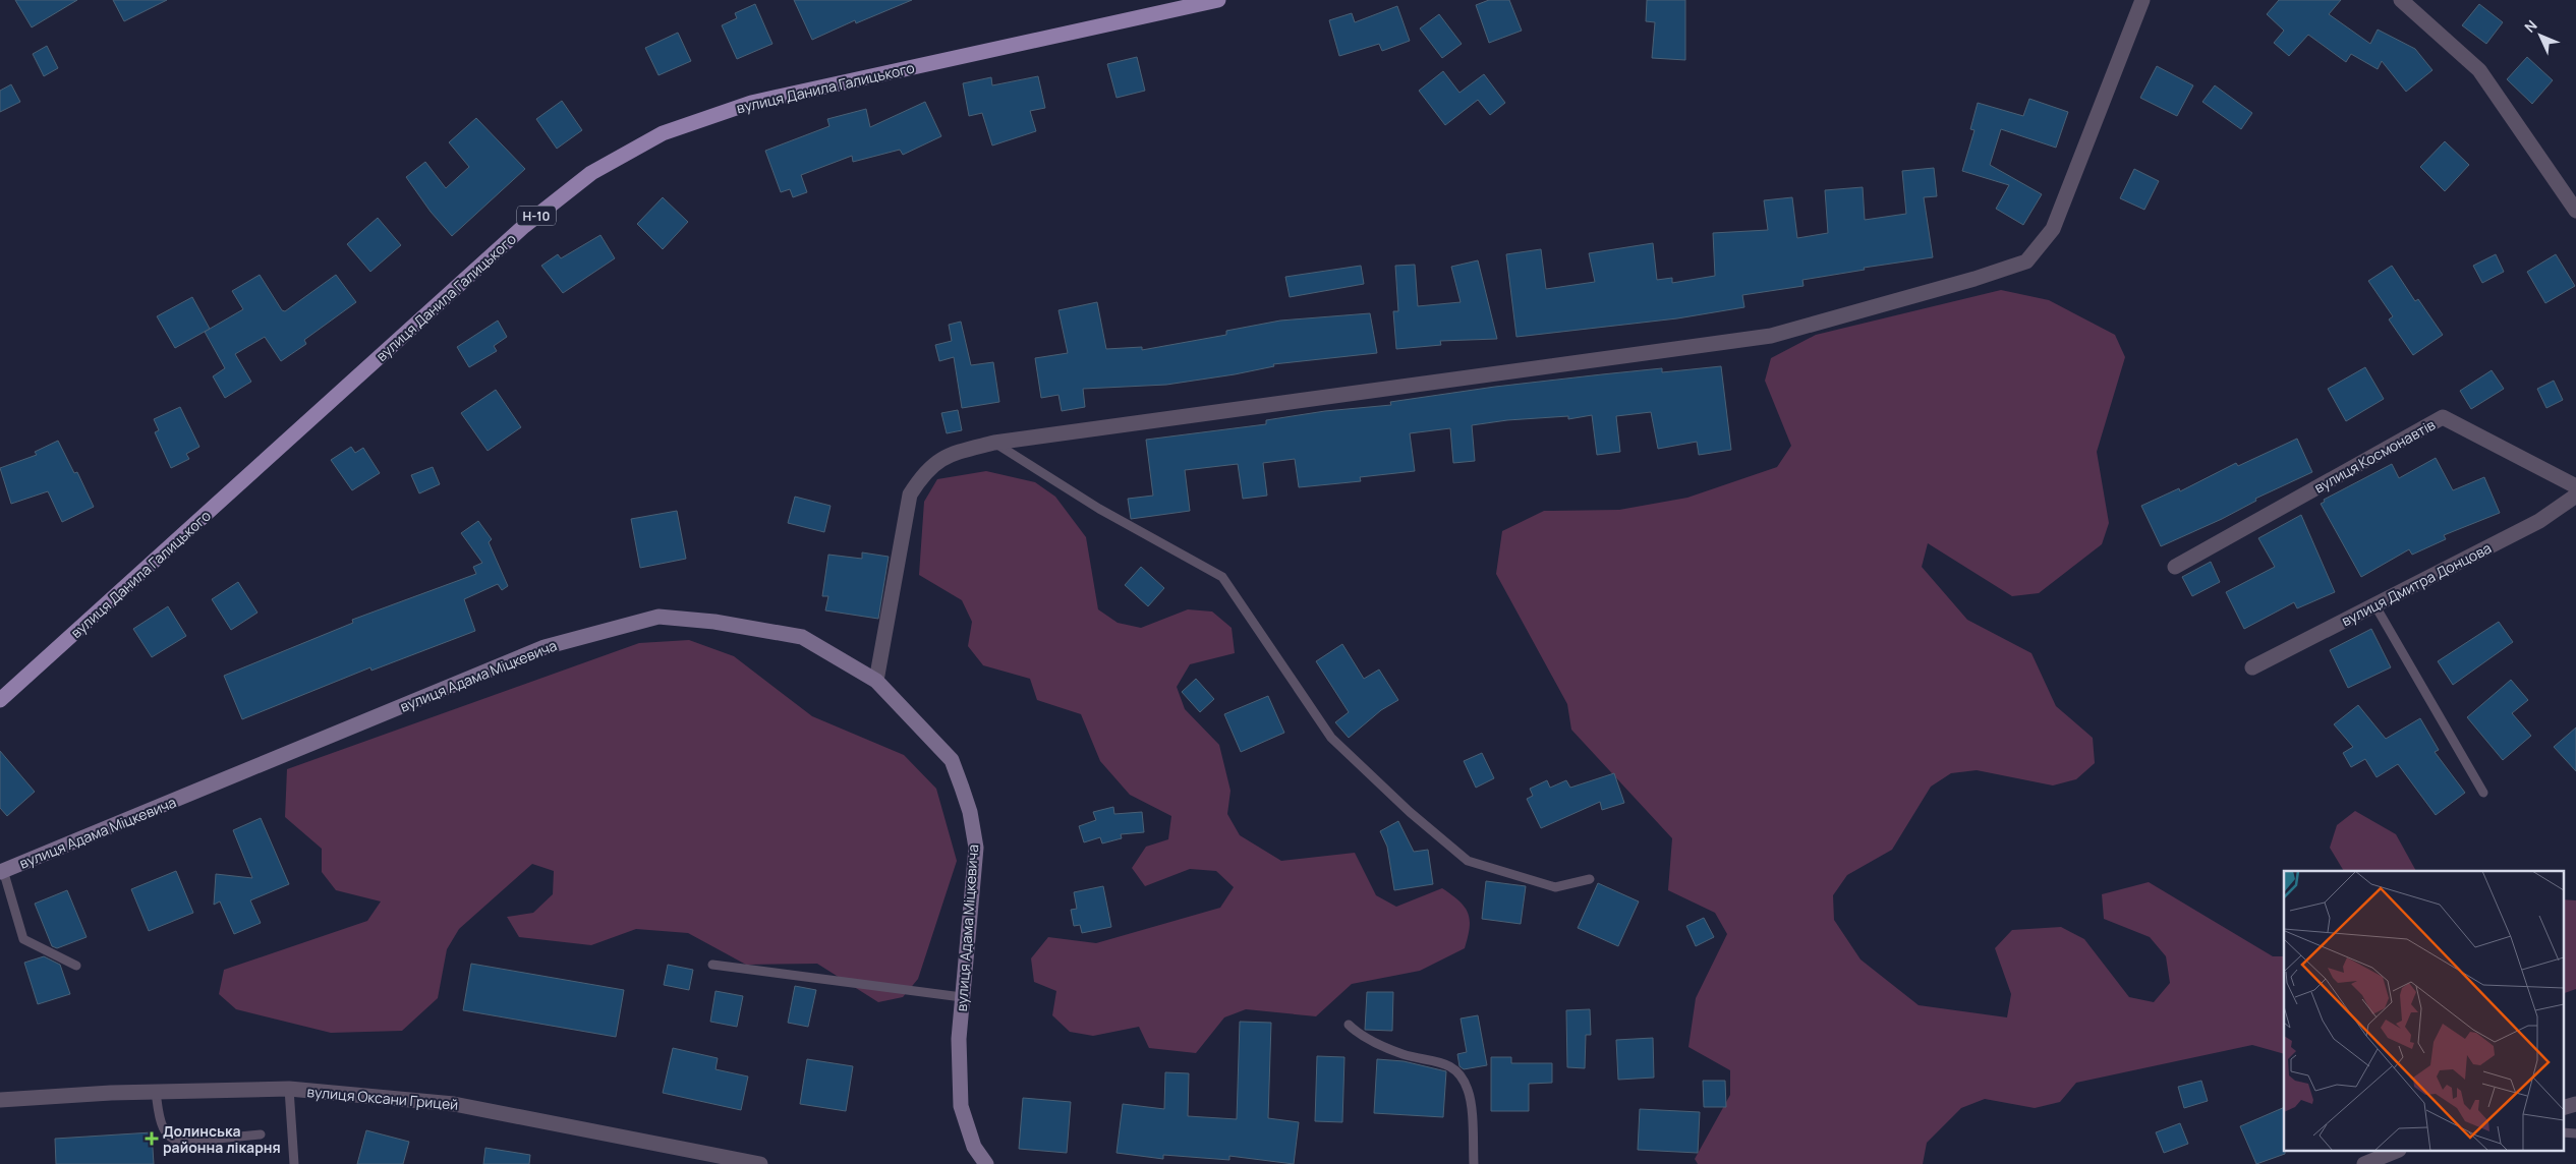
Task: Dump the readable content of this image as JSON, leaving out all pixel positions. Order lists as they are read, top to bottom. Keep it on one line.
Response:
{"streets":{"main road":["вулиця Данила Галицького","Н-10"],"street":["вулиця Космонавтів","вулиця Дмитра Донцова","вулиця Адама Міцкевича","вулиця Оксани Грицей"]},"places":{"health":["Долинська районна лікарня"]},"north":"top left"}
